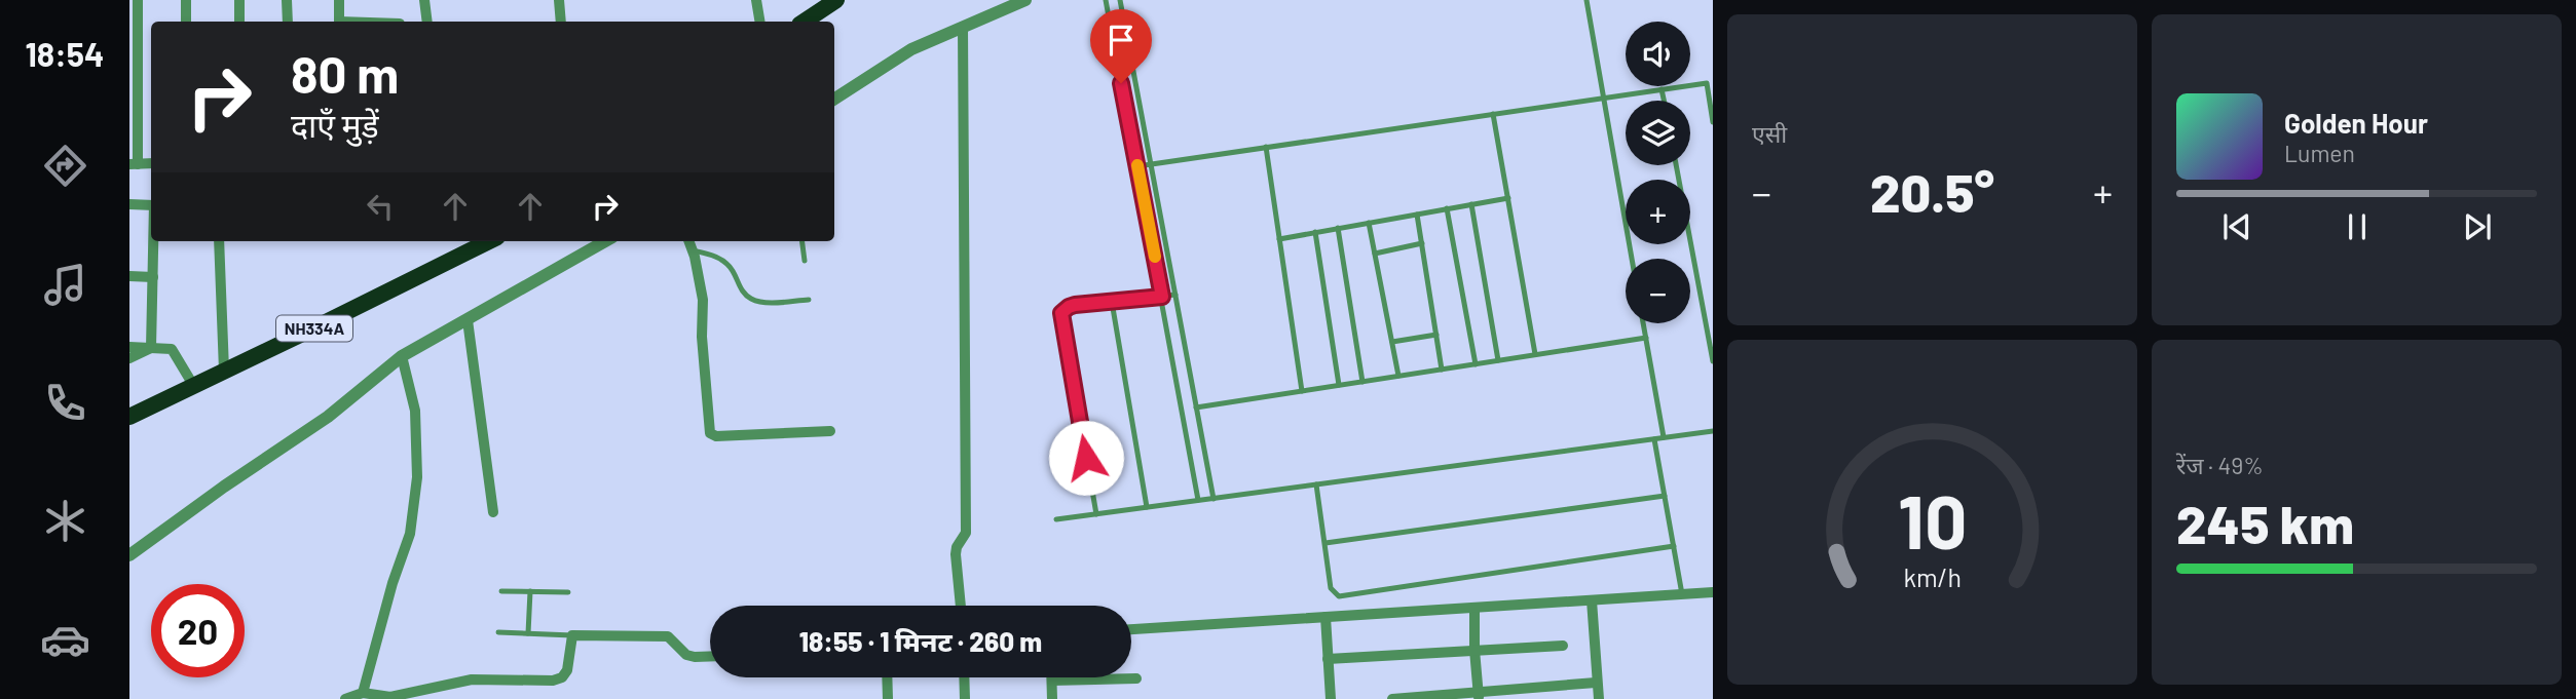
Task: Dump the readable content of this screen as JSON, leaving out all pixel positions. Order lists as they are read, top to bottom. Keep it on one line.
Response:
{"streets":{"highway":["NH334A"]},"page":{"tabs":"18:54","tile":["एसी",["रेंज · 49%","245 km"]],"map_buttons":["+","−"],"turn":["80 m","दाएँ मुड़ें"],"song":["Golden Hour","Lumen"],"heat":["−","20.5°","+"],"limit":"20","trip":"18:55 · 1 मिनट · 260 m","gauge":["10","km/h"]}}
